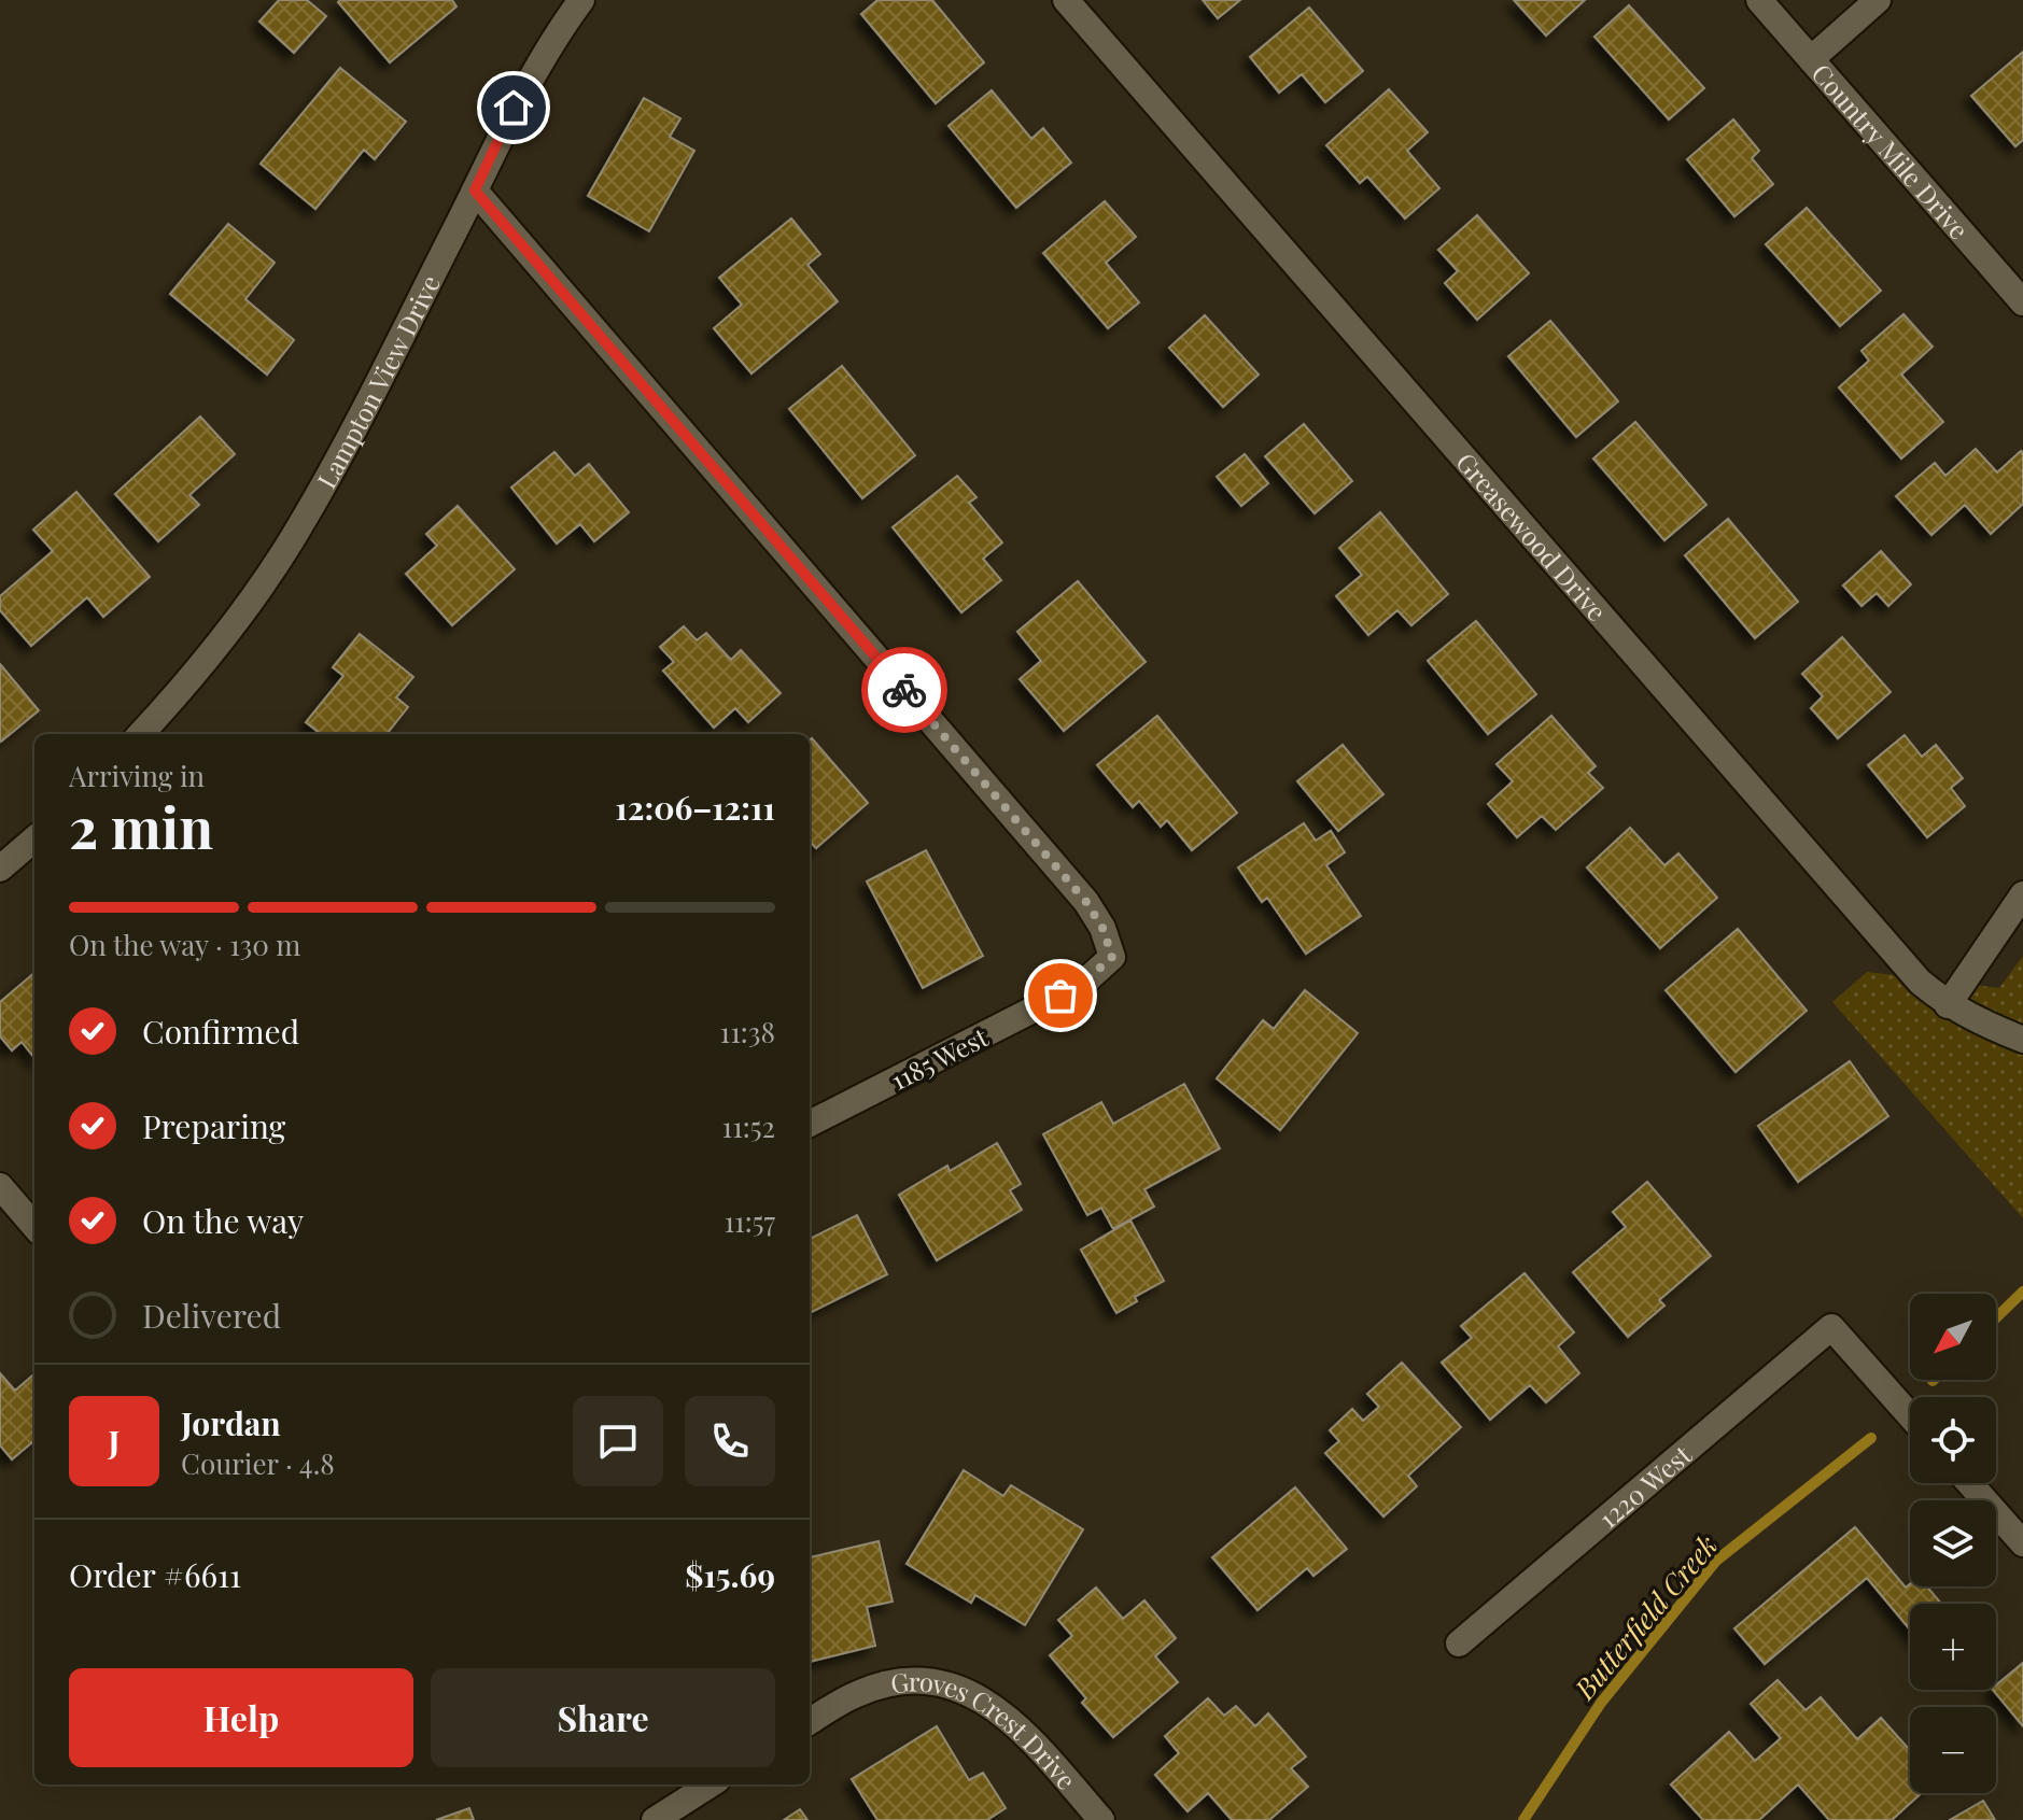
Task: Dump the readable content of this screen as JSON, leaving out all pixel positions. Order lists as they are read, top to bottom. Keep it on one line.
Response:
{"streets":{"street":["Country Mile Drive","Lampton View Drive","Greasewood Drive","1185 West","1220 West","Groves Crest Drive"]},"crossings":[["Lampton View Drive","1185 West"]],"water":["Butterfield Creek"],"north":"bottom left","page":{"heading":["2 min","Arriving in","12:06–12:11"],"panel":["Jordan","Courier · 4.8","Order #6611","$15.69"],"bar":"On the way · 130 m","list":[["Confirmed","11:38"],["Preparing","11:52"],["On the way","11:57"],"Delivered"],"map_buttons":["+","−"],"round":"J","buttons":["Help","Share"]}}
